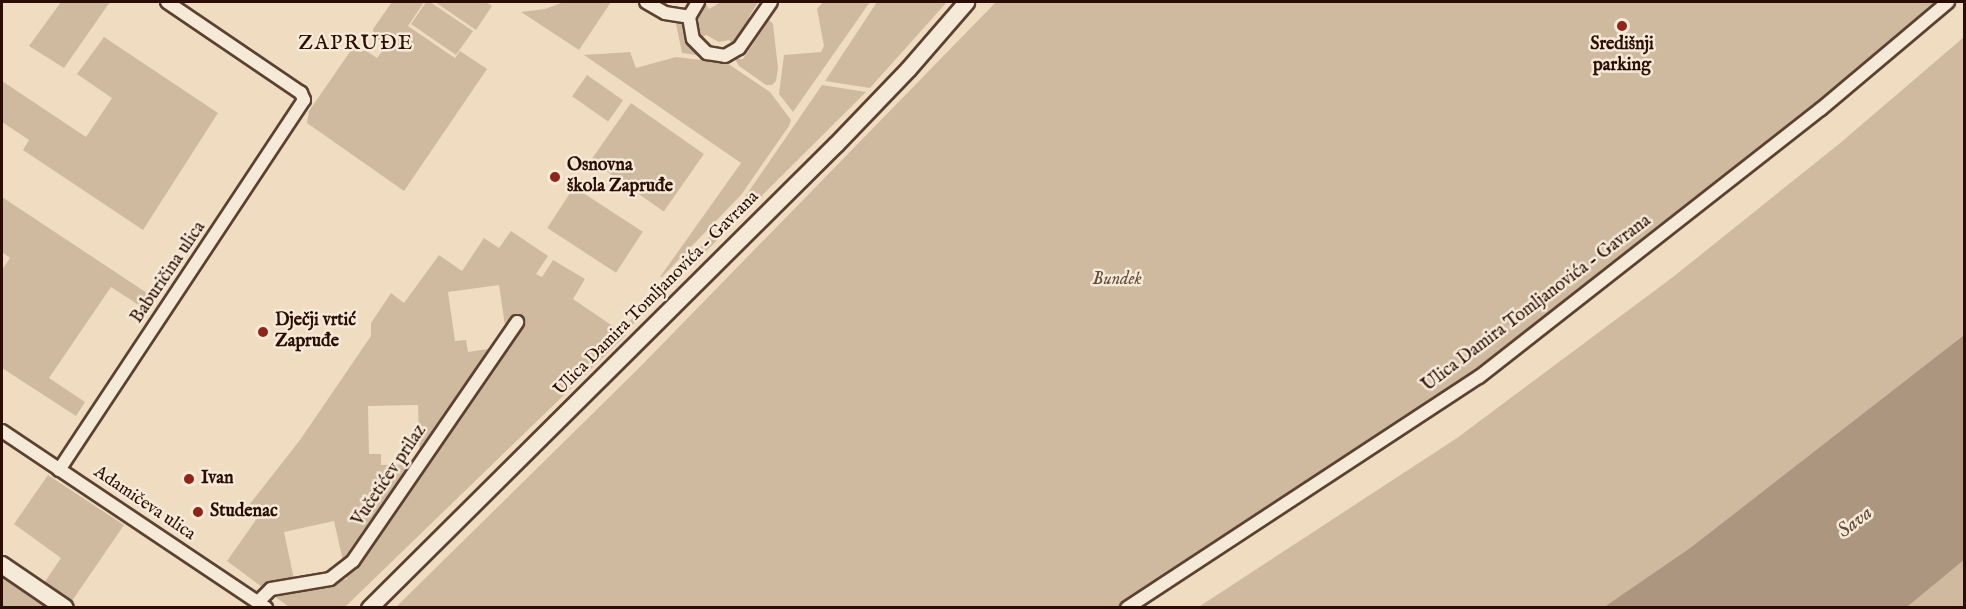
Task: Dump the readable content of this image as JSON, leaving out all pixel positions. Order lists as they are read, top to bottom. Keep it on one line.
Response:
{"streets":{"street":["Baburičina ulica","Ulica Damira Tomljanovića - Gavrana","Vučetićev prilaz","Adamičeva ulica"]},"crossings":[["Baburičina ulica","Adamičeva ulica"],["Vučetićev prilaz","Adamičeva ulica"]],"districts":["ZAPRUĐE"],"water":["Sava"],"parks":["Bundek"],"places":["Središnji parking","Osnovna škola Zapruđe","Dječji vrtić Zapruđe","Ivan","Studenac"]}
